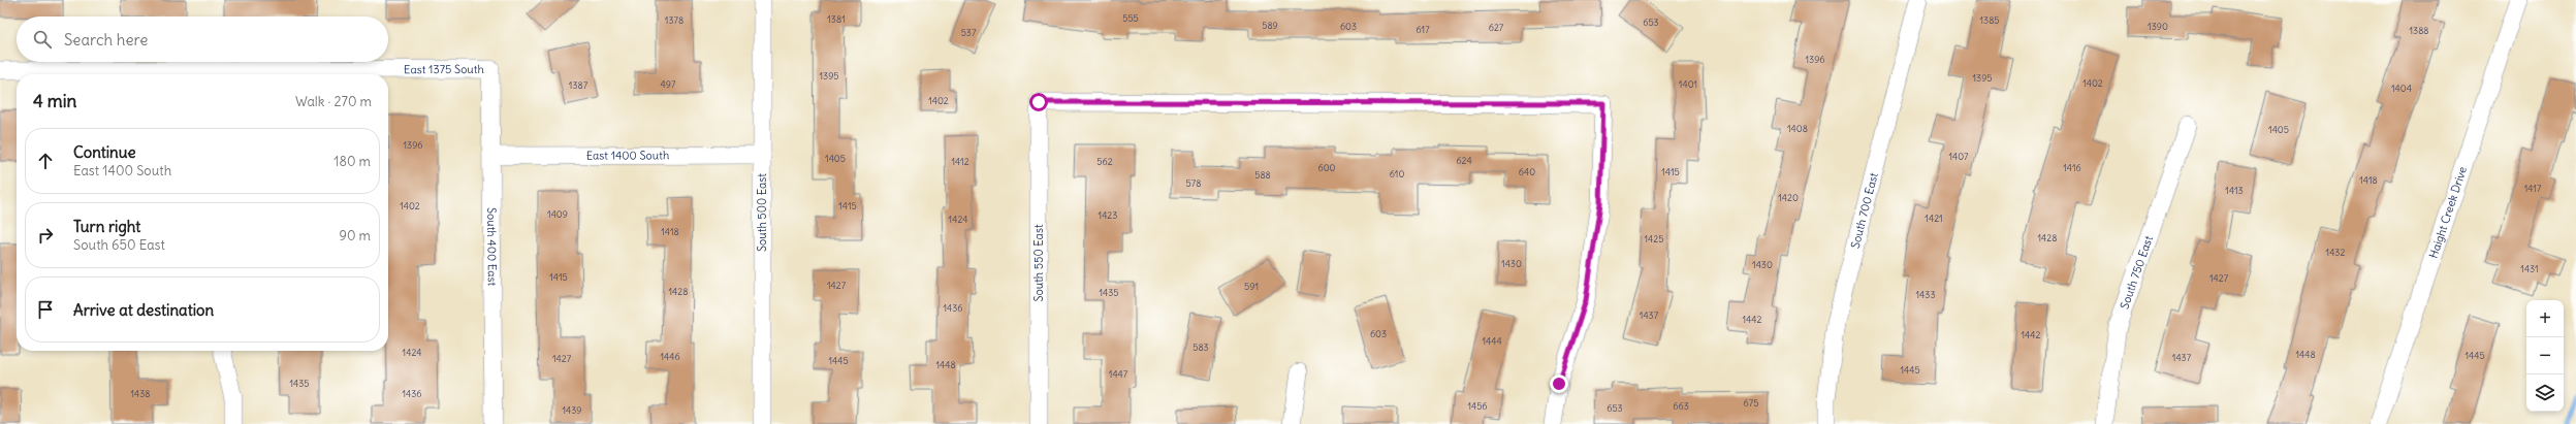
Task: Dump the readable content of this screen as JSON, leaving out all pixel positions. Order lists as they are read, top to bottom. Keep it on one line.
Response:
{"streets":{"street":["East 1375 South","East 1400 South","South 700 East","South 500 East","Haight Creek Drive","South 400 East","South 550 East","South 750 East"]},"crossings":[["East 1375 South","South 400 East"],["East 1400 South","South 500 East"],["East 1400 South","South 400 East"]],"house_numbers":["555","1381","1378","1385","653","589","603","1390","627","617","1388","537","1396","1395","1395","1402","497","1401","1387","1404","1402","1408","1405","1396","1407","1405","624","1412","562","600","1416","640","1415","610","588","1418","578","1417","1413","1420","1402","1415","1409","1423","1421","1424","1418","1428","1425","1432","1430","1430","1431","1415","1427","1427","591","1428","1435","1433","1436","1437","1442","603","1442","1444","583","1424","1448","1445","1446","1437","1427","1445","1448","1445","1447","1435","1438","1436","675","1456","663","653","1439"],"page":{"search":"Search here","heading":["4 min","Walk · 270 m"],"list":[["Continue","East 1400 South","180 m"],["Turn right","South 650 East","90 m"],"Arrive at destination"],"map_buttons":["+","−"]}}
